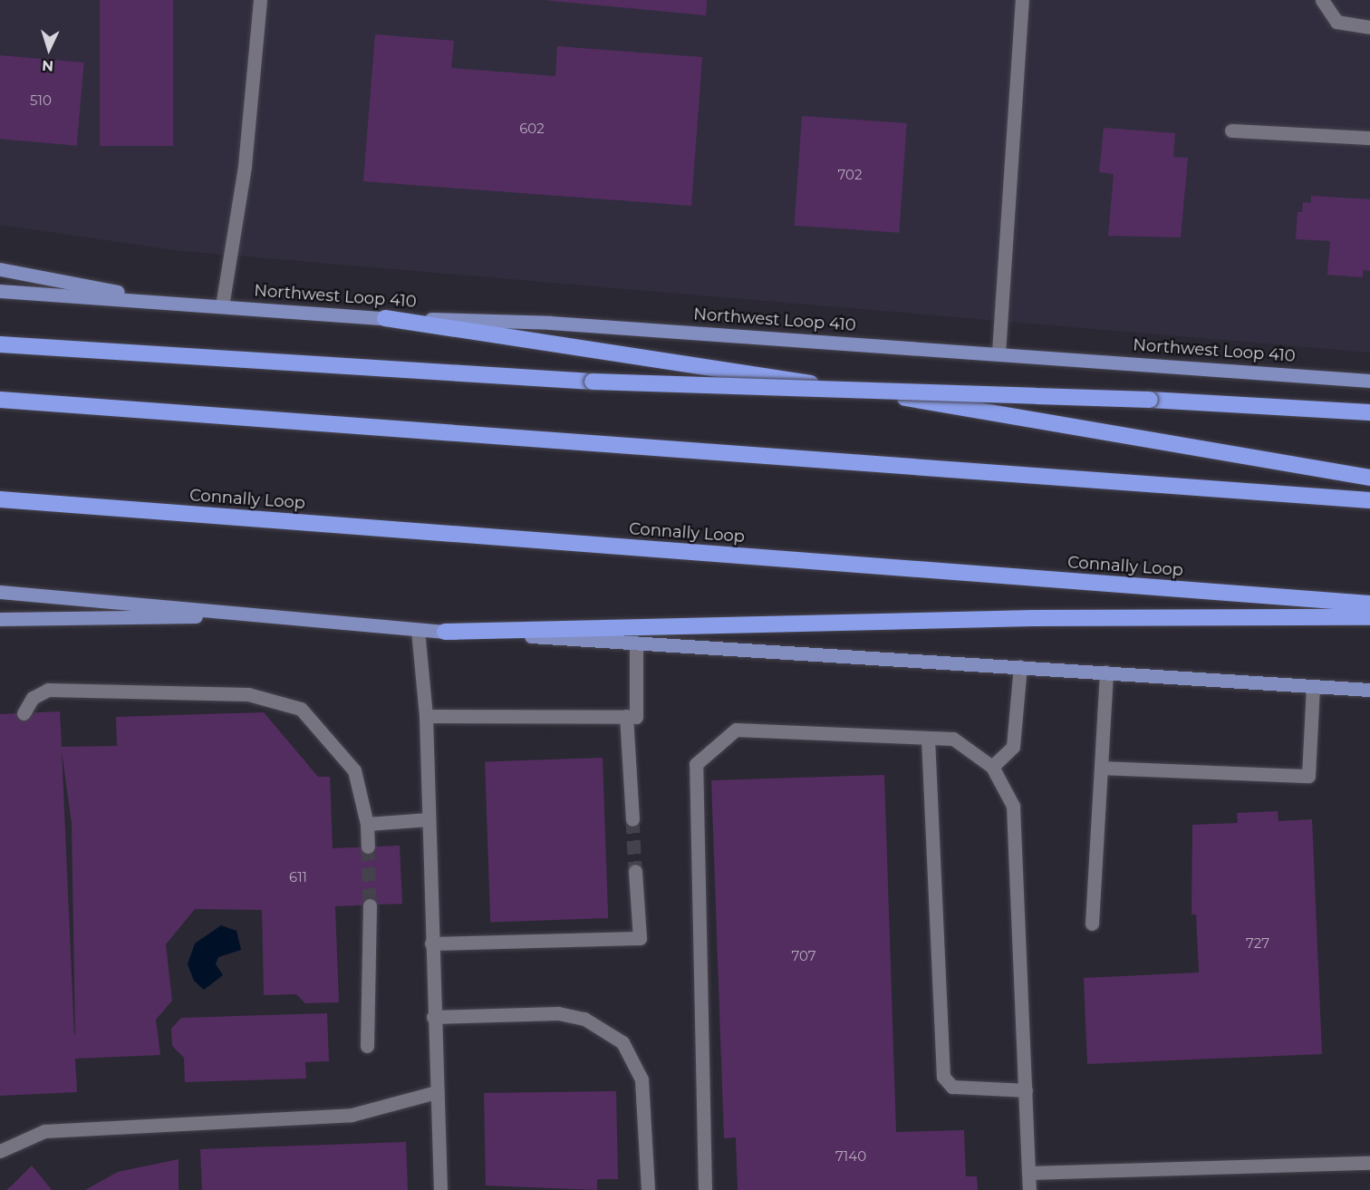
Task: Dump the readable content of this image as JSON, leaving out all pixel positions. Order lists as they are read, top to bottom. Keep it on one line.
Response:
{"streets":{"highway":["Connally Loop"],"main road":["Northwest Loop 410"]},"house_numbers":["510","602","702","611","727","707","7140"],"north":"bottom"}
